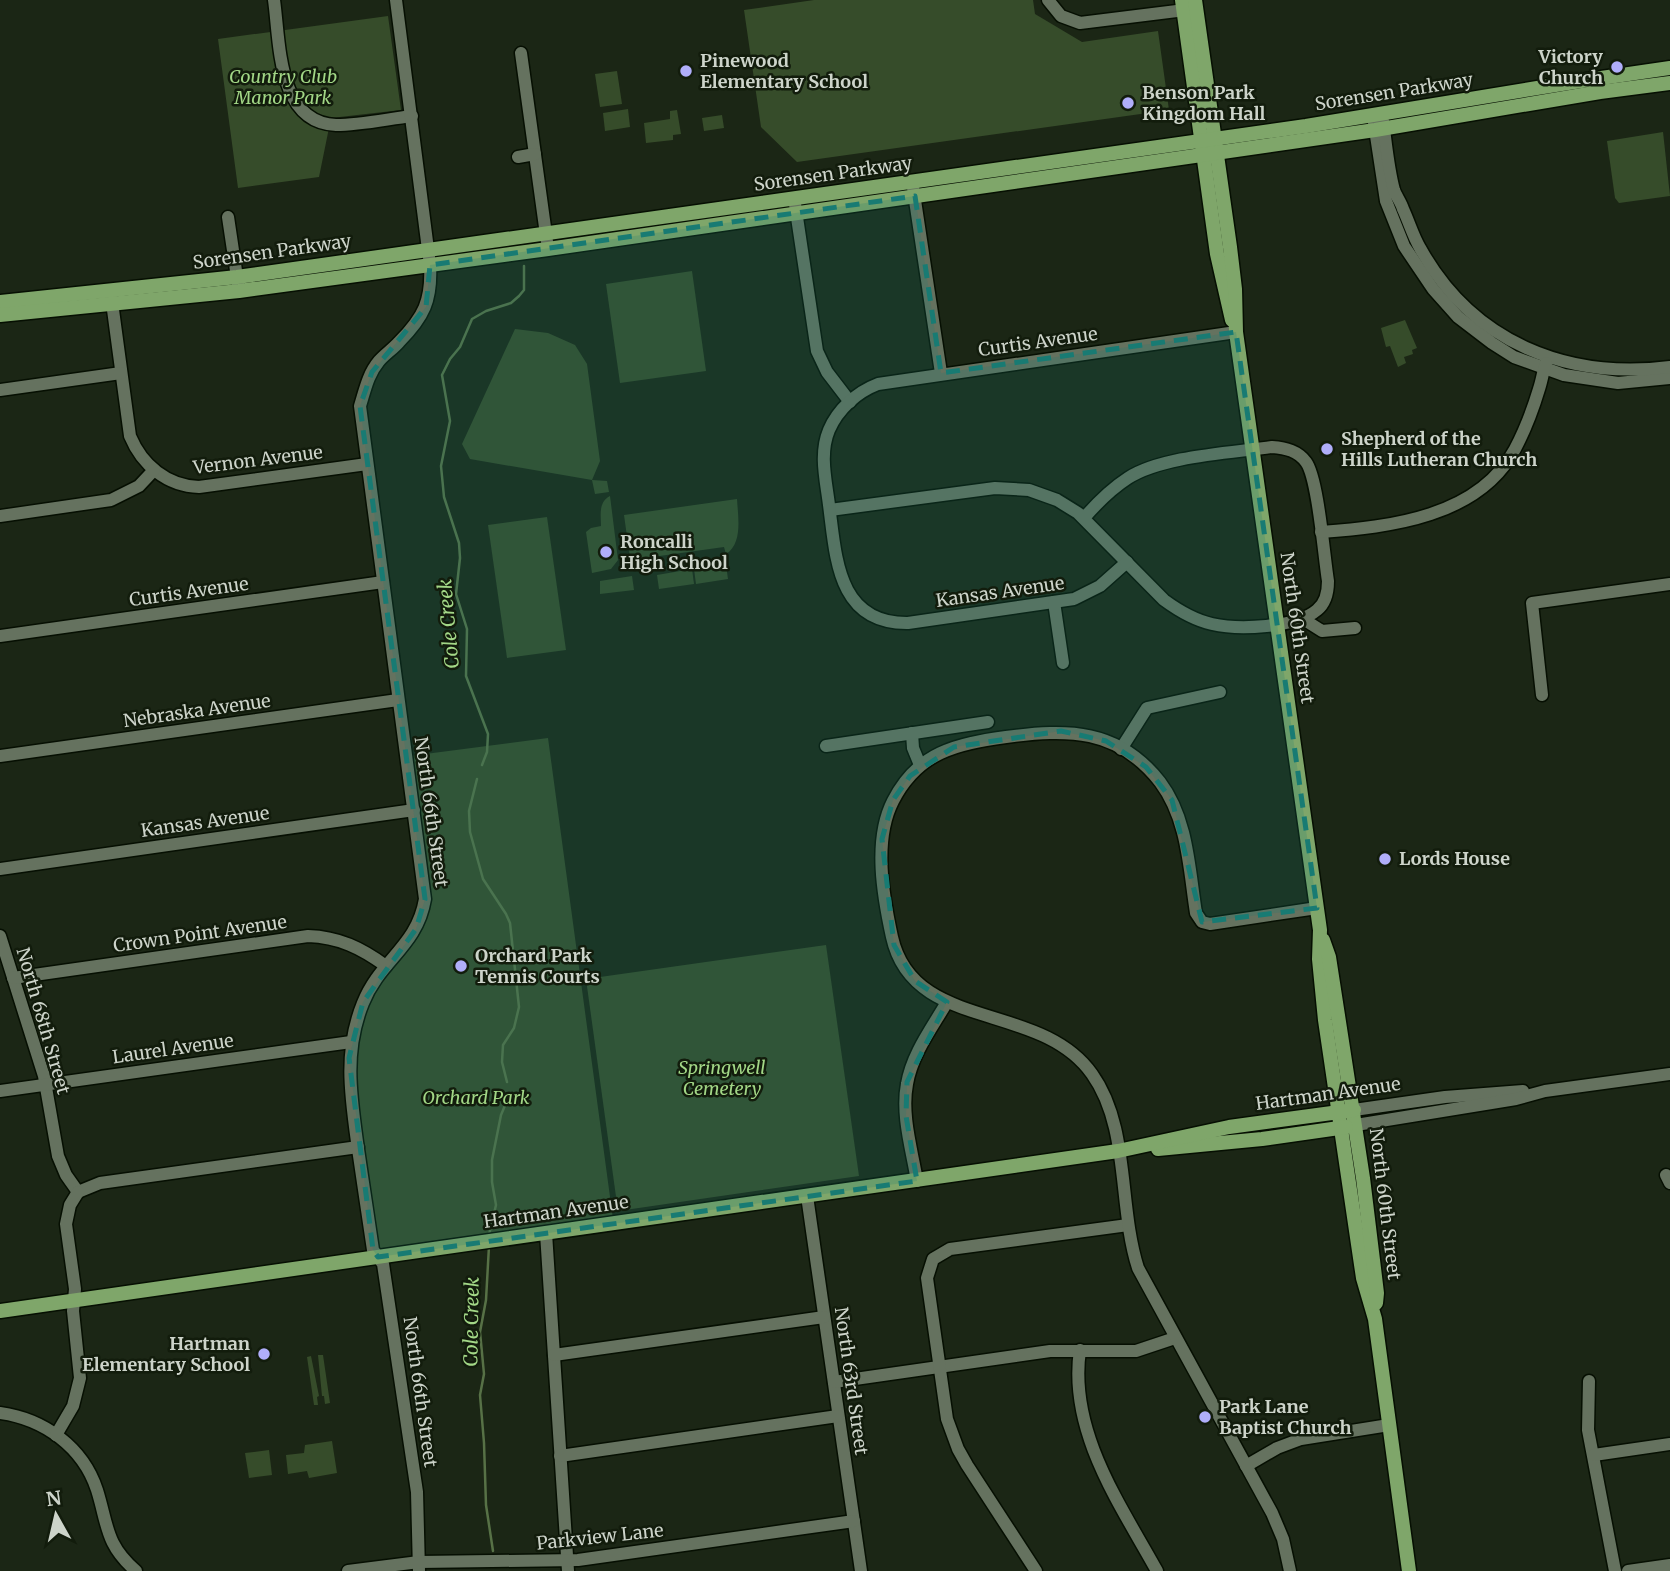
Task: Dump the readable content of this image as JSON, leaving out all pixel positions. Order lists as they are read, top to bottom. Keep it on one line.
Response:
{"streets":{"main road":["Sorensen Parkway","North 60th Street","Hartman Avenue"],"street":["Curtis Avenue","Vernon Avenue","Kansas Avenue","Nebraska Avenue","North 66th Street","Crown Point Avenue","North 68th Street","Laurel Avenue","North 63rd Street","Parkview Lane"]},"crossings":[["Sorensen Parkway","North 60th Street"],["Sorensen Parkway","North 66th Street"],["Curtis Avenue","North 60th Street"],["Curtis Avenue","North 66th Street"],["Vernon Avenue","North 66th Street"],["Kansas Avenue","North 66th Street"],["North 60th Street","Hartman Avenue"],["Nebraska Avenue","North 66th Street"],["North 66th Street","Crown Point Avenue"],["North 66th Street","Laurel Avenue"],["North 66th Street","Hartman Avenue"],["North 66th Street","Parkview Lane"],["Crown Point Avenue","North 68th Street"],["North 68th Street","Laurel Avenue"],["Hartman Avenue","North 63rd Street"],["North 63rd Street","Parkview Lane"]],"water":["Cole Creek"],"parks":["Country Club Manor Park","Springwell Cemetery","Orchard Park"],"places":["Victory Church","Pinewood Elementary School","Benson Park Kingdom Hall","Shepherd of the Hills Lutheran Church","Roncalli High School","Lords House","Orchard Park Tennis Courts","Hartman Elementary School","Park Lane Baptist Church"],"north":"top"}
